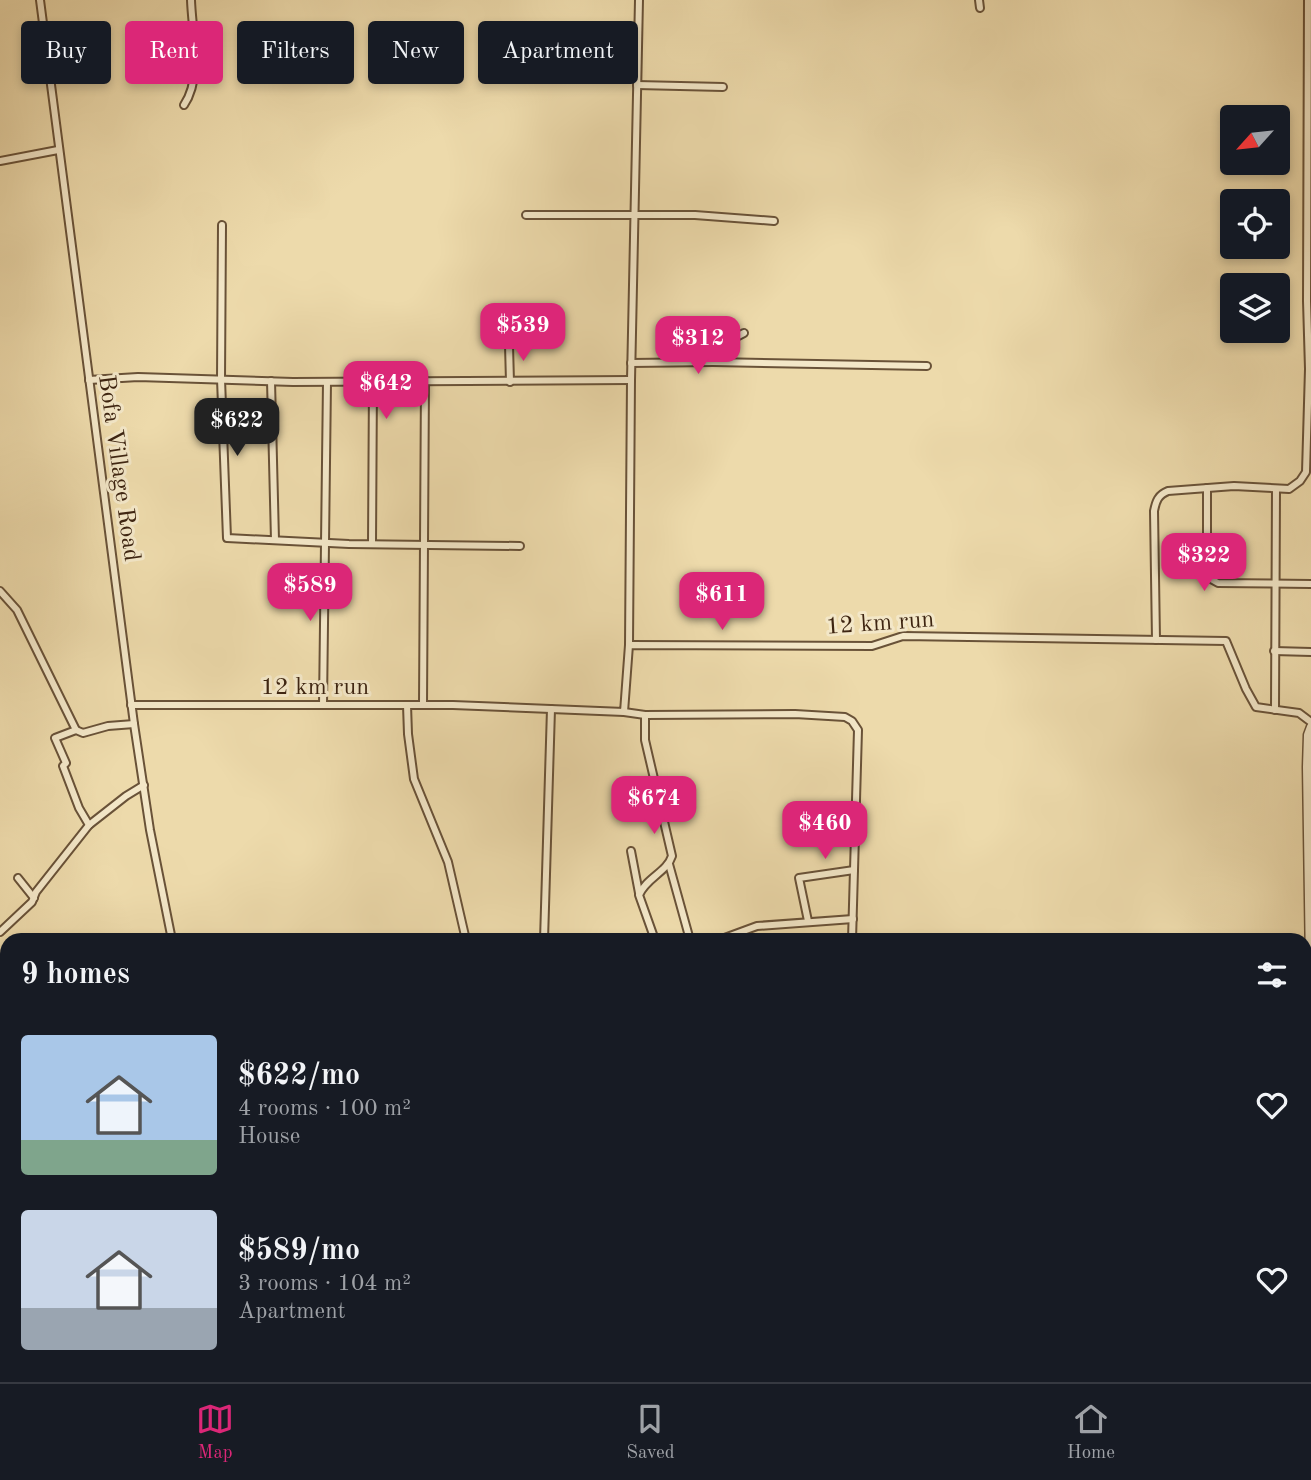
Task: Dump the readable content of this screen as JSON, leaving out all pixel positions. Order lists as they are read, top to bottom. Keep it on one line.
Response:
{"streets":{"street":["Bofa Village Road","12 km run"]},"crossings":[["Bofa Village Road","12 km run"]],"north":"bottom left","page":{"chip":["Buy","Rent","Filters","New","Apartment"],"price":["$539","$312","$642","$622","$322","$589","$611","$674","$460"],"heading":"9 homes","list":[{"name":"$622/mo","note":"4 rooms · 100 m² · House"},{"name":"$589/mo","note":"3 rooms · 104 m² · Apartment"}],"tabs":["Map","Saved","Home"]}}
